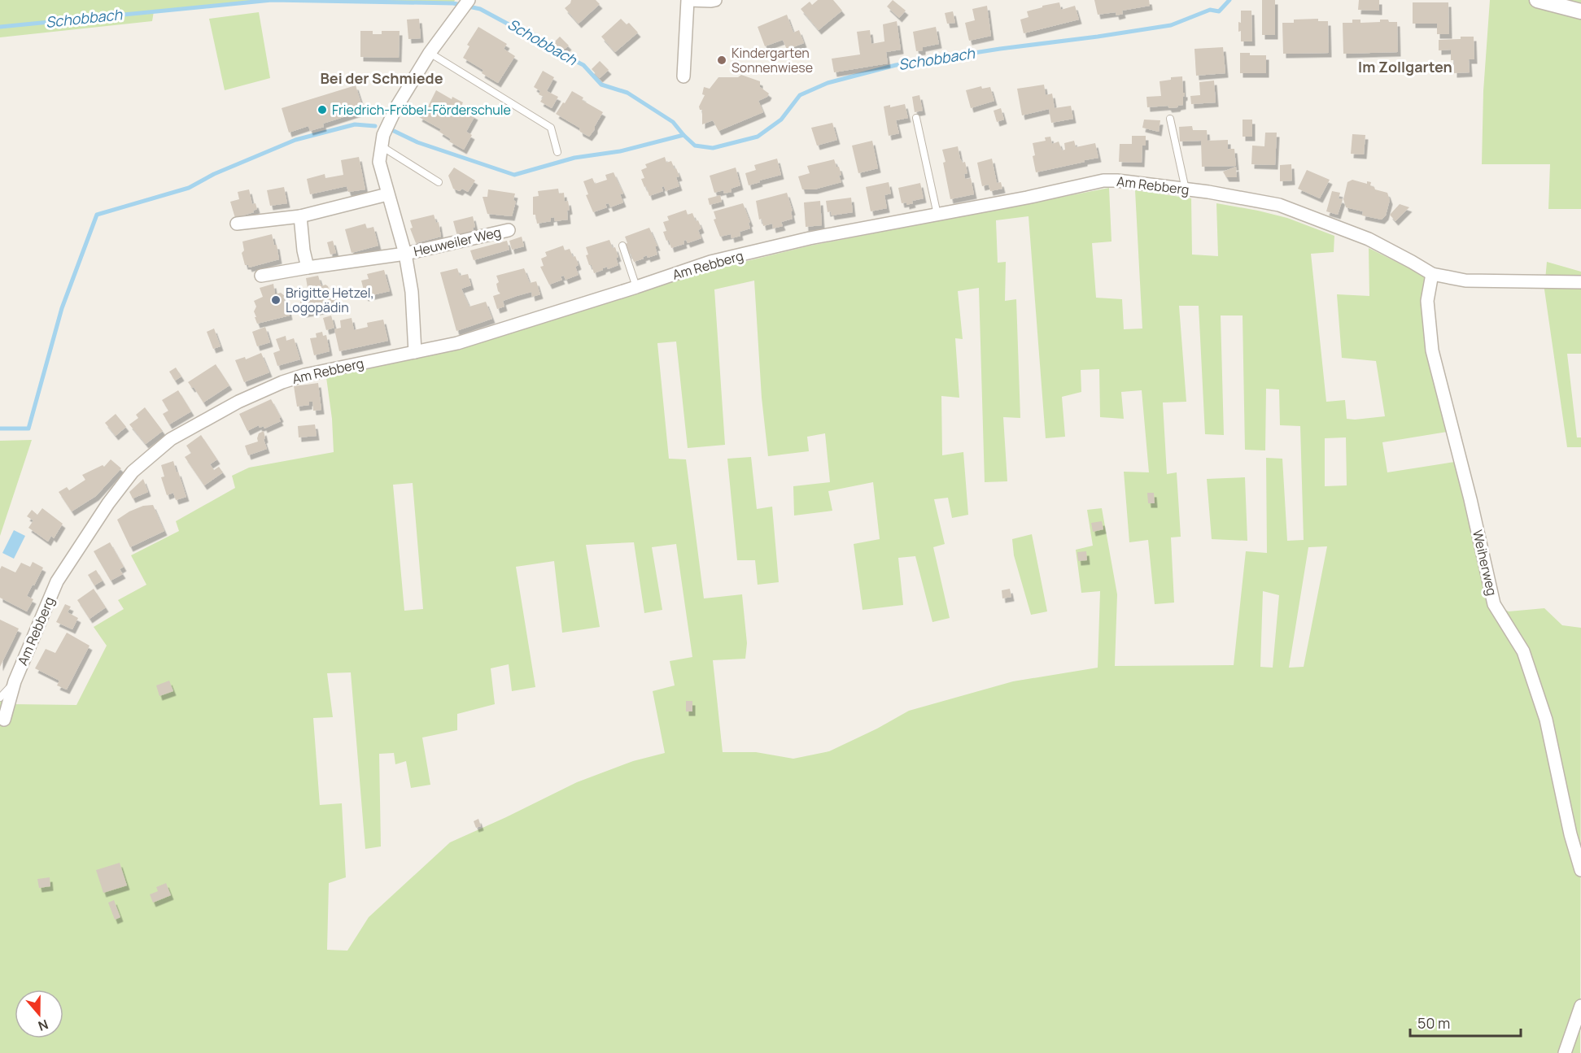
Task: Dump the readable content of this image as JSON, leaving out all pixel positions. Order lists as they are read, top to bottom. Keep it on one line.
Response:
{"streets":{"street":["Am Rebberg","Heuweiler Weg","Weiherweg"]},"crossings":[["Am Rebberg","Heuweiler Weg"],["Am Rebberg","Weiherweg"]],"districts":["Im Zollgarten","Bei der Schmiede"],"water":["Schobbach"],"places":["Kindergarten Sonnenwiese","Friedrich-Fröbel-Förderschule","Brigitte Hetzel, Logopädin"],"scale_bar":"50 m","north":"bottom"}
